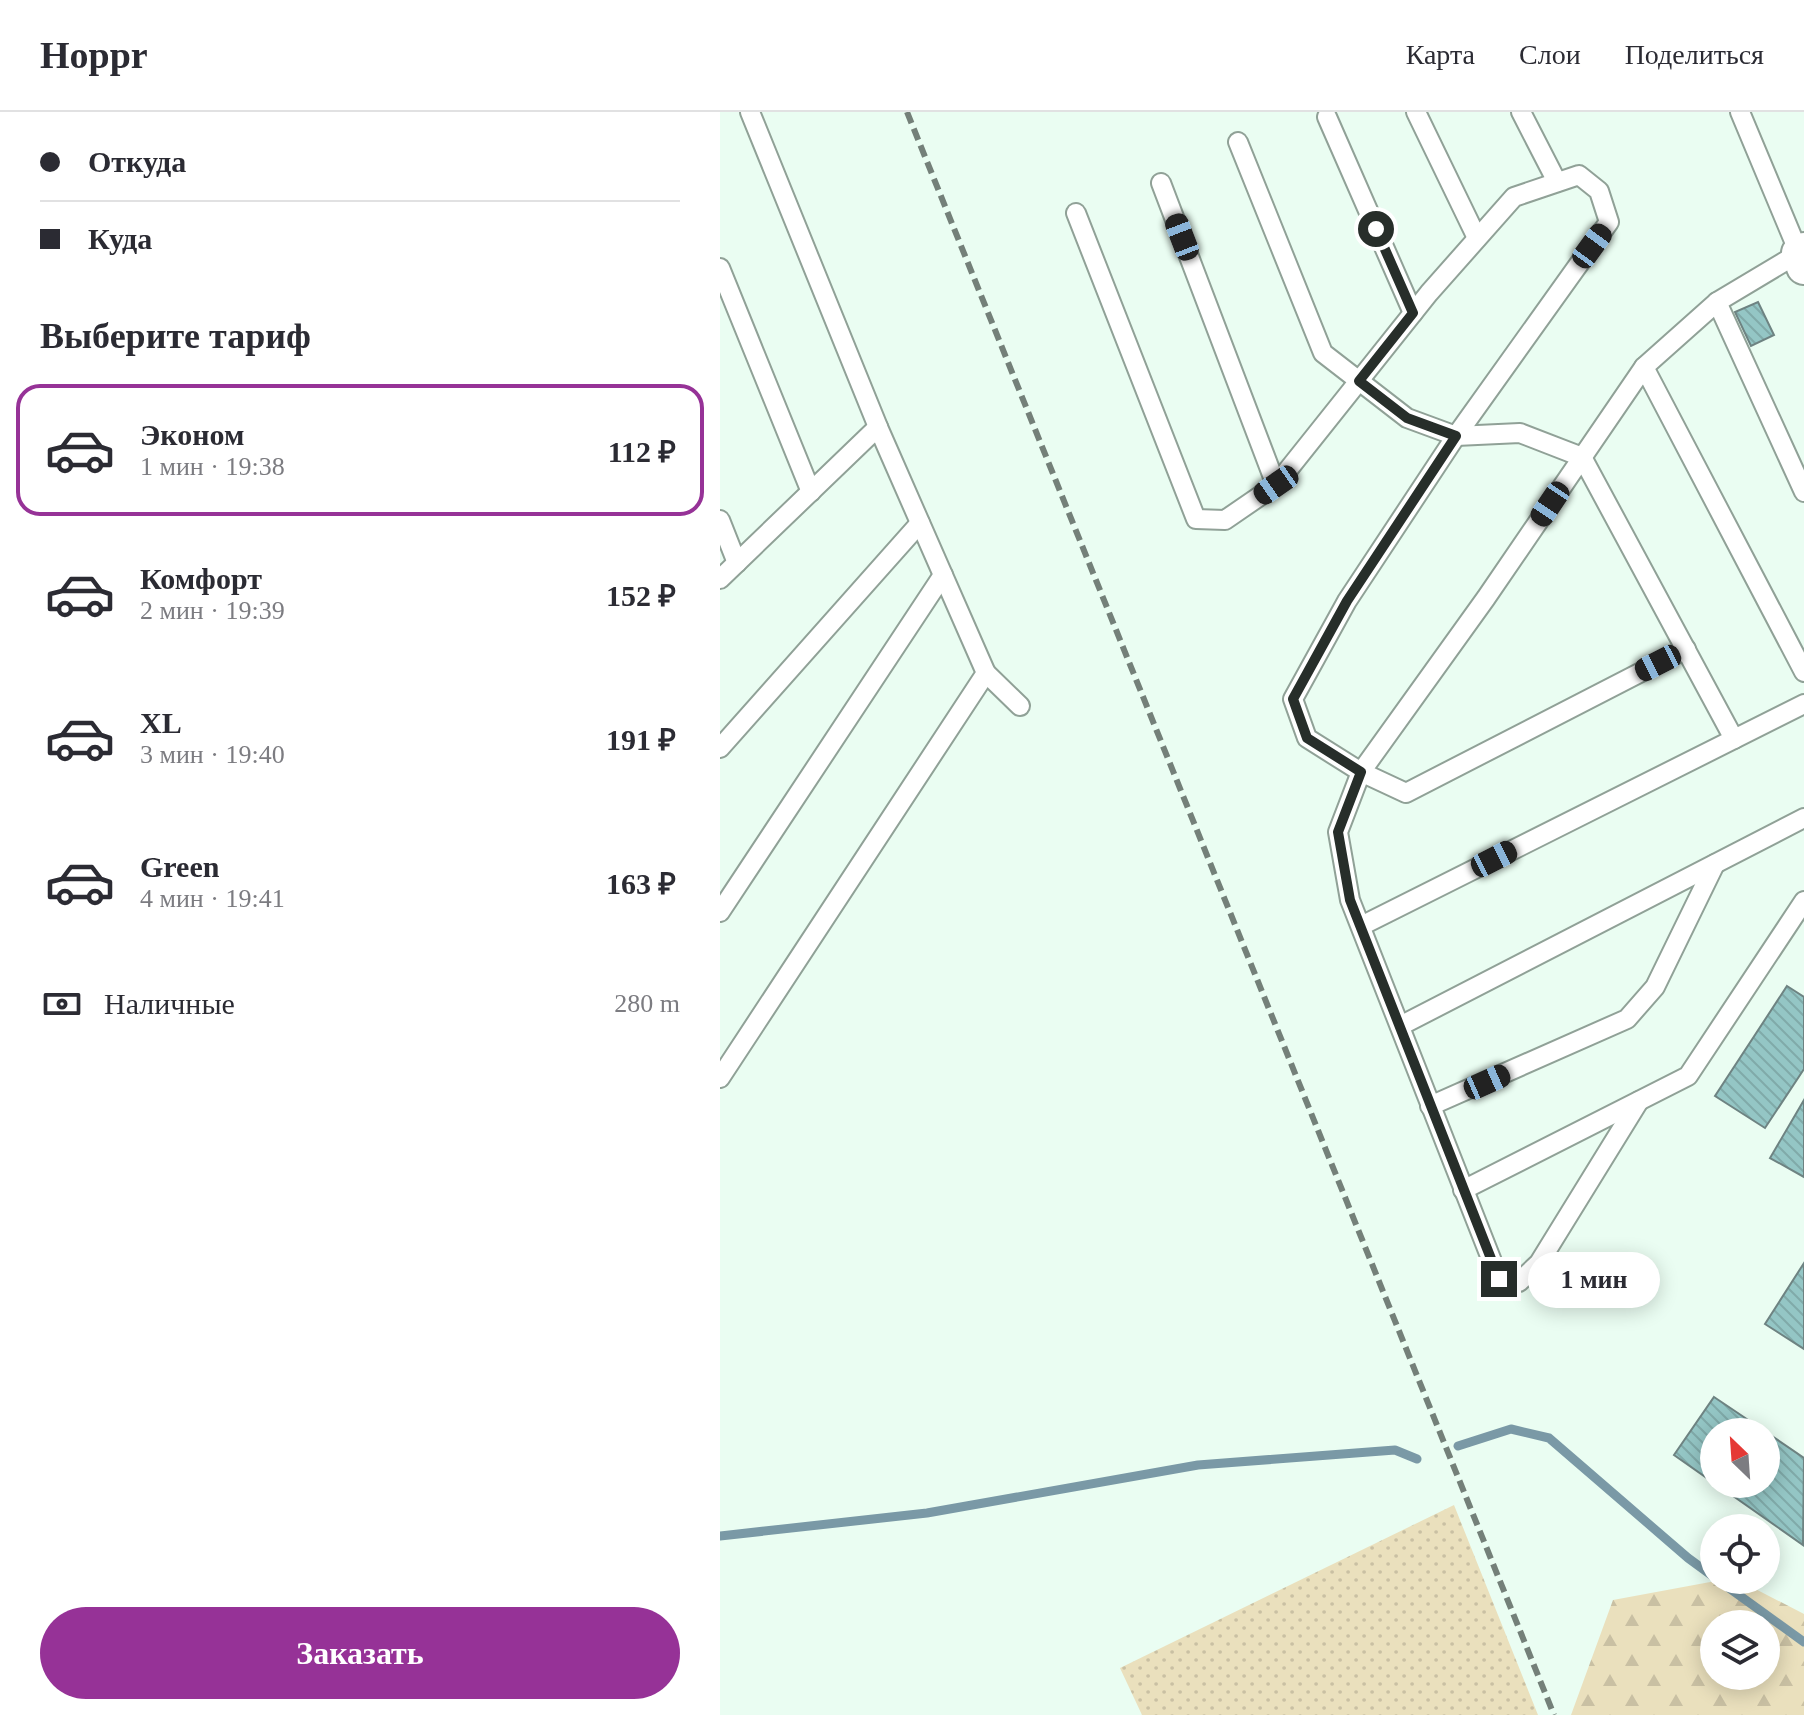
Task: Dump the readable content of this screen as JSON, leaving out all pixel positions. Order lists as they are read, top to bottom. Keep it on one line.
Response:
{"north":"top left","page":{"header":"Hoppr","nav":["Карта","Слои","Поделиться"],"banner":["Откуда","Куда"],"heading":"Выберите тариф","list":[{"name":"Эконом","note":"1 мин · 19:38","value":"112 ₽"},{"name":"Комфорт","note":"2 мин · 19:39","value":"152 ₽"},{"name":"XL","note":"3 мин · 19:40","value":"191 ₽"},{"name":"Green","note":"4 мин · 19:41","value":"163 ₽"}],"pay":["Наличные","280 m"],"bubble":"1 мин","buttons":"Заказать"}}
